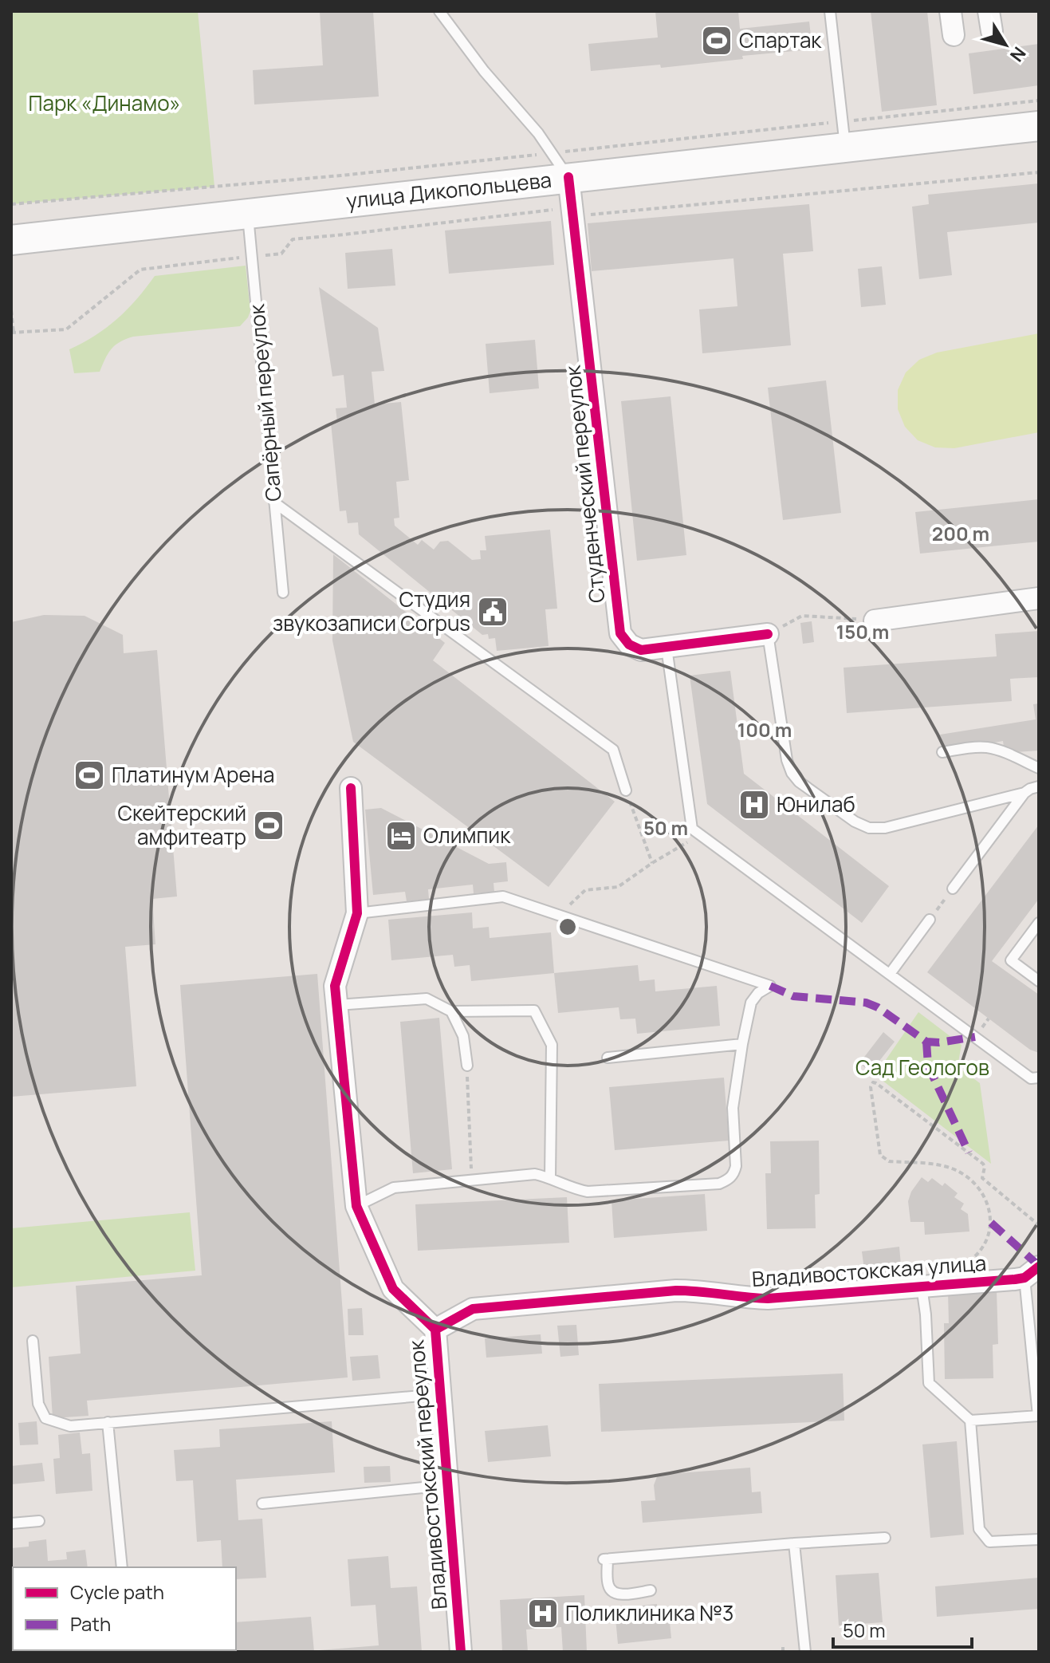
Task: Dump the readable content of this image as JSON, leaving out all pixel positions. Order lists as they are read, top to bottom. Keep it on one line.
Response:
{"streets":{"main road":["улица Дикопольцева"],"street":["Студенческий переулок","Владивостокская улица","Владивостокский переулок"],"lane":["Сапёрный переулок"]},"crossings":[["улица Дикопольцева","Сапёрный переулок"],["улица Дикопольцева","Студенческий переулок"],["Владивостокская улица","Владивостокский переулок"]],"parks":["Парк «Динамо»","Сад Геологов"],"places":{"sports":["Спартак","Платинум Арена","Скейтерский амфитеатр"],"public building":["Студия звукозаписи Corpus"],"hospital":["Юнилаб","Поликлиника №3"],"hotel":["Олимпик"]},"legend":["Cycle path","Path"],"scale_bar":"50 m","north":"bottom right","rings":["200 m","150 m","100 m","50 m"]}
